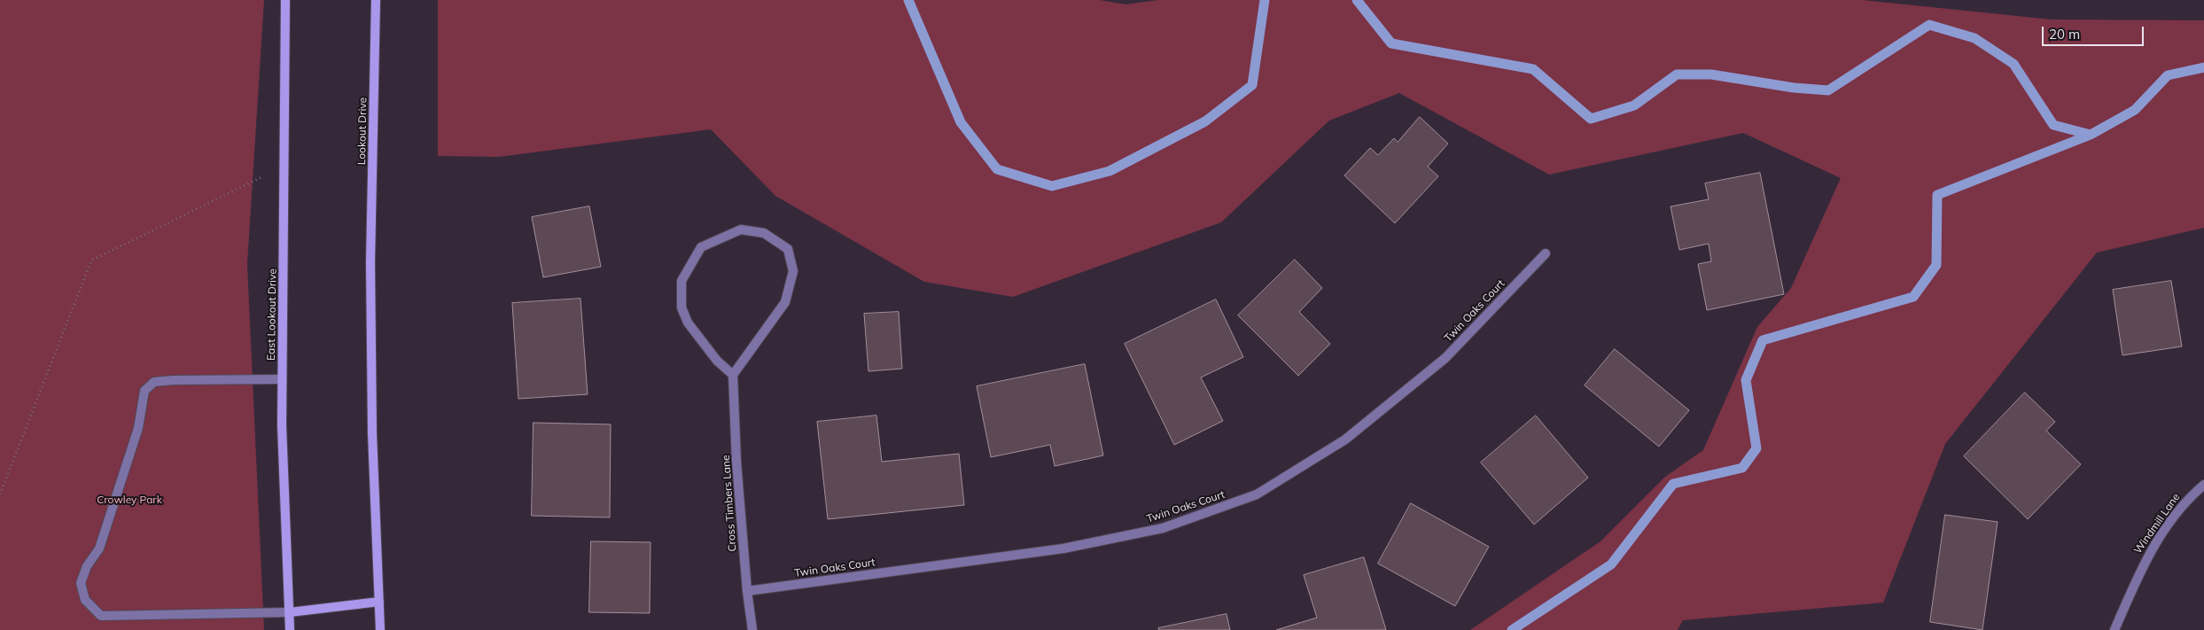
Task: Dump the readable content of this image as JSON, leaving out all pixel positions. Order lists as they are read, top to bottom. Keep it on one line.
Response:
{"streets":{"main road":["Lookout Drive","East Lookout Drive"],"street":["Twin Oaks Court","Cross Timbers Lane","Windmill Lane"]},"crossings":[["Twin Oaks Court","Cross Timbers Lane"]],"parks":["Crowley Park"],"scale_bar":"20 m"}
